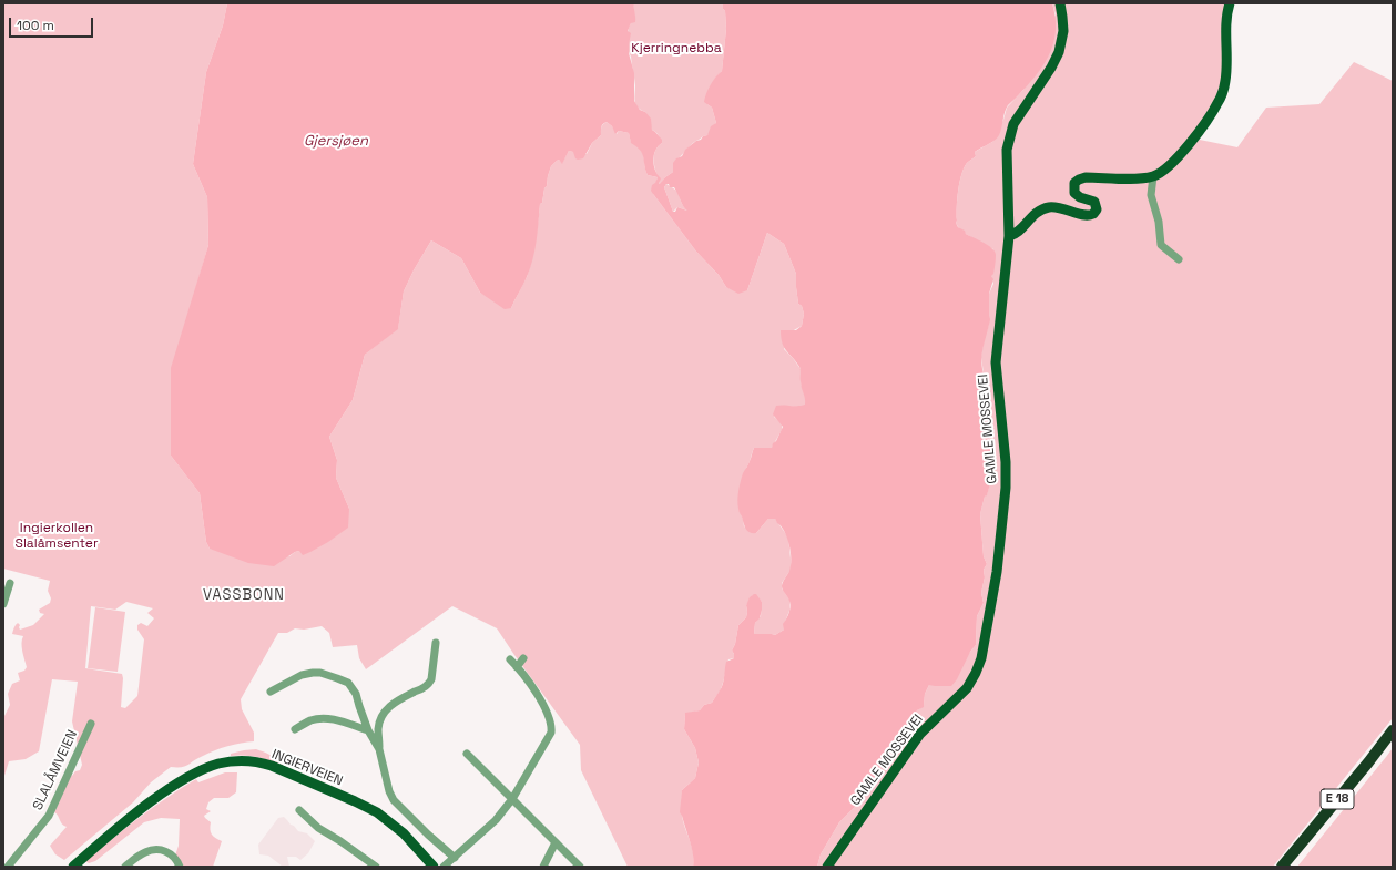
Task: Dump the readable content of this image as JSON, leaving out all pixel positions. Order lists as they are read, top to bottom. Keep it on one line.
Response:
{"streets":{"highway":["E 18"],"main road":["GAMLE MOSSEVEI","INGIERVEIEN"],"street":["SLALÅMVEIEN"]},"districts":["VASSBONN"],"water":["Gjersjøen"],"parks":["Kjerringnebba","Ingierkollen Slalåmsenter"],"scale_bar":"100 m"}
